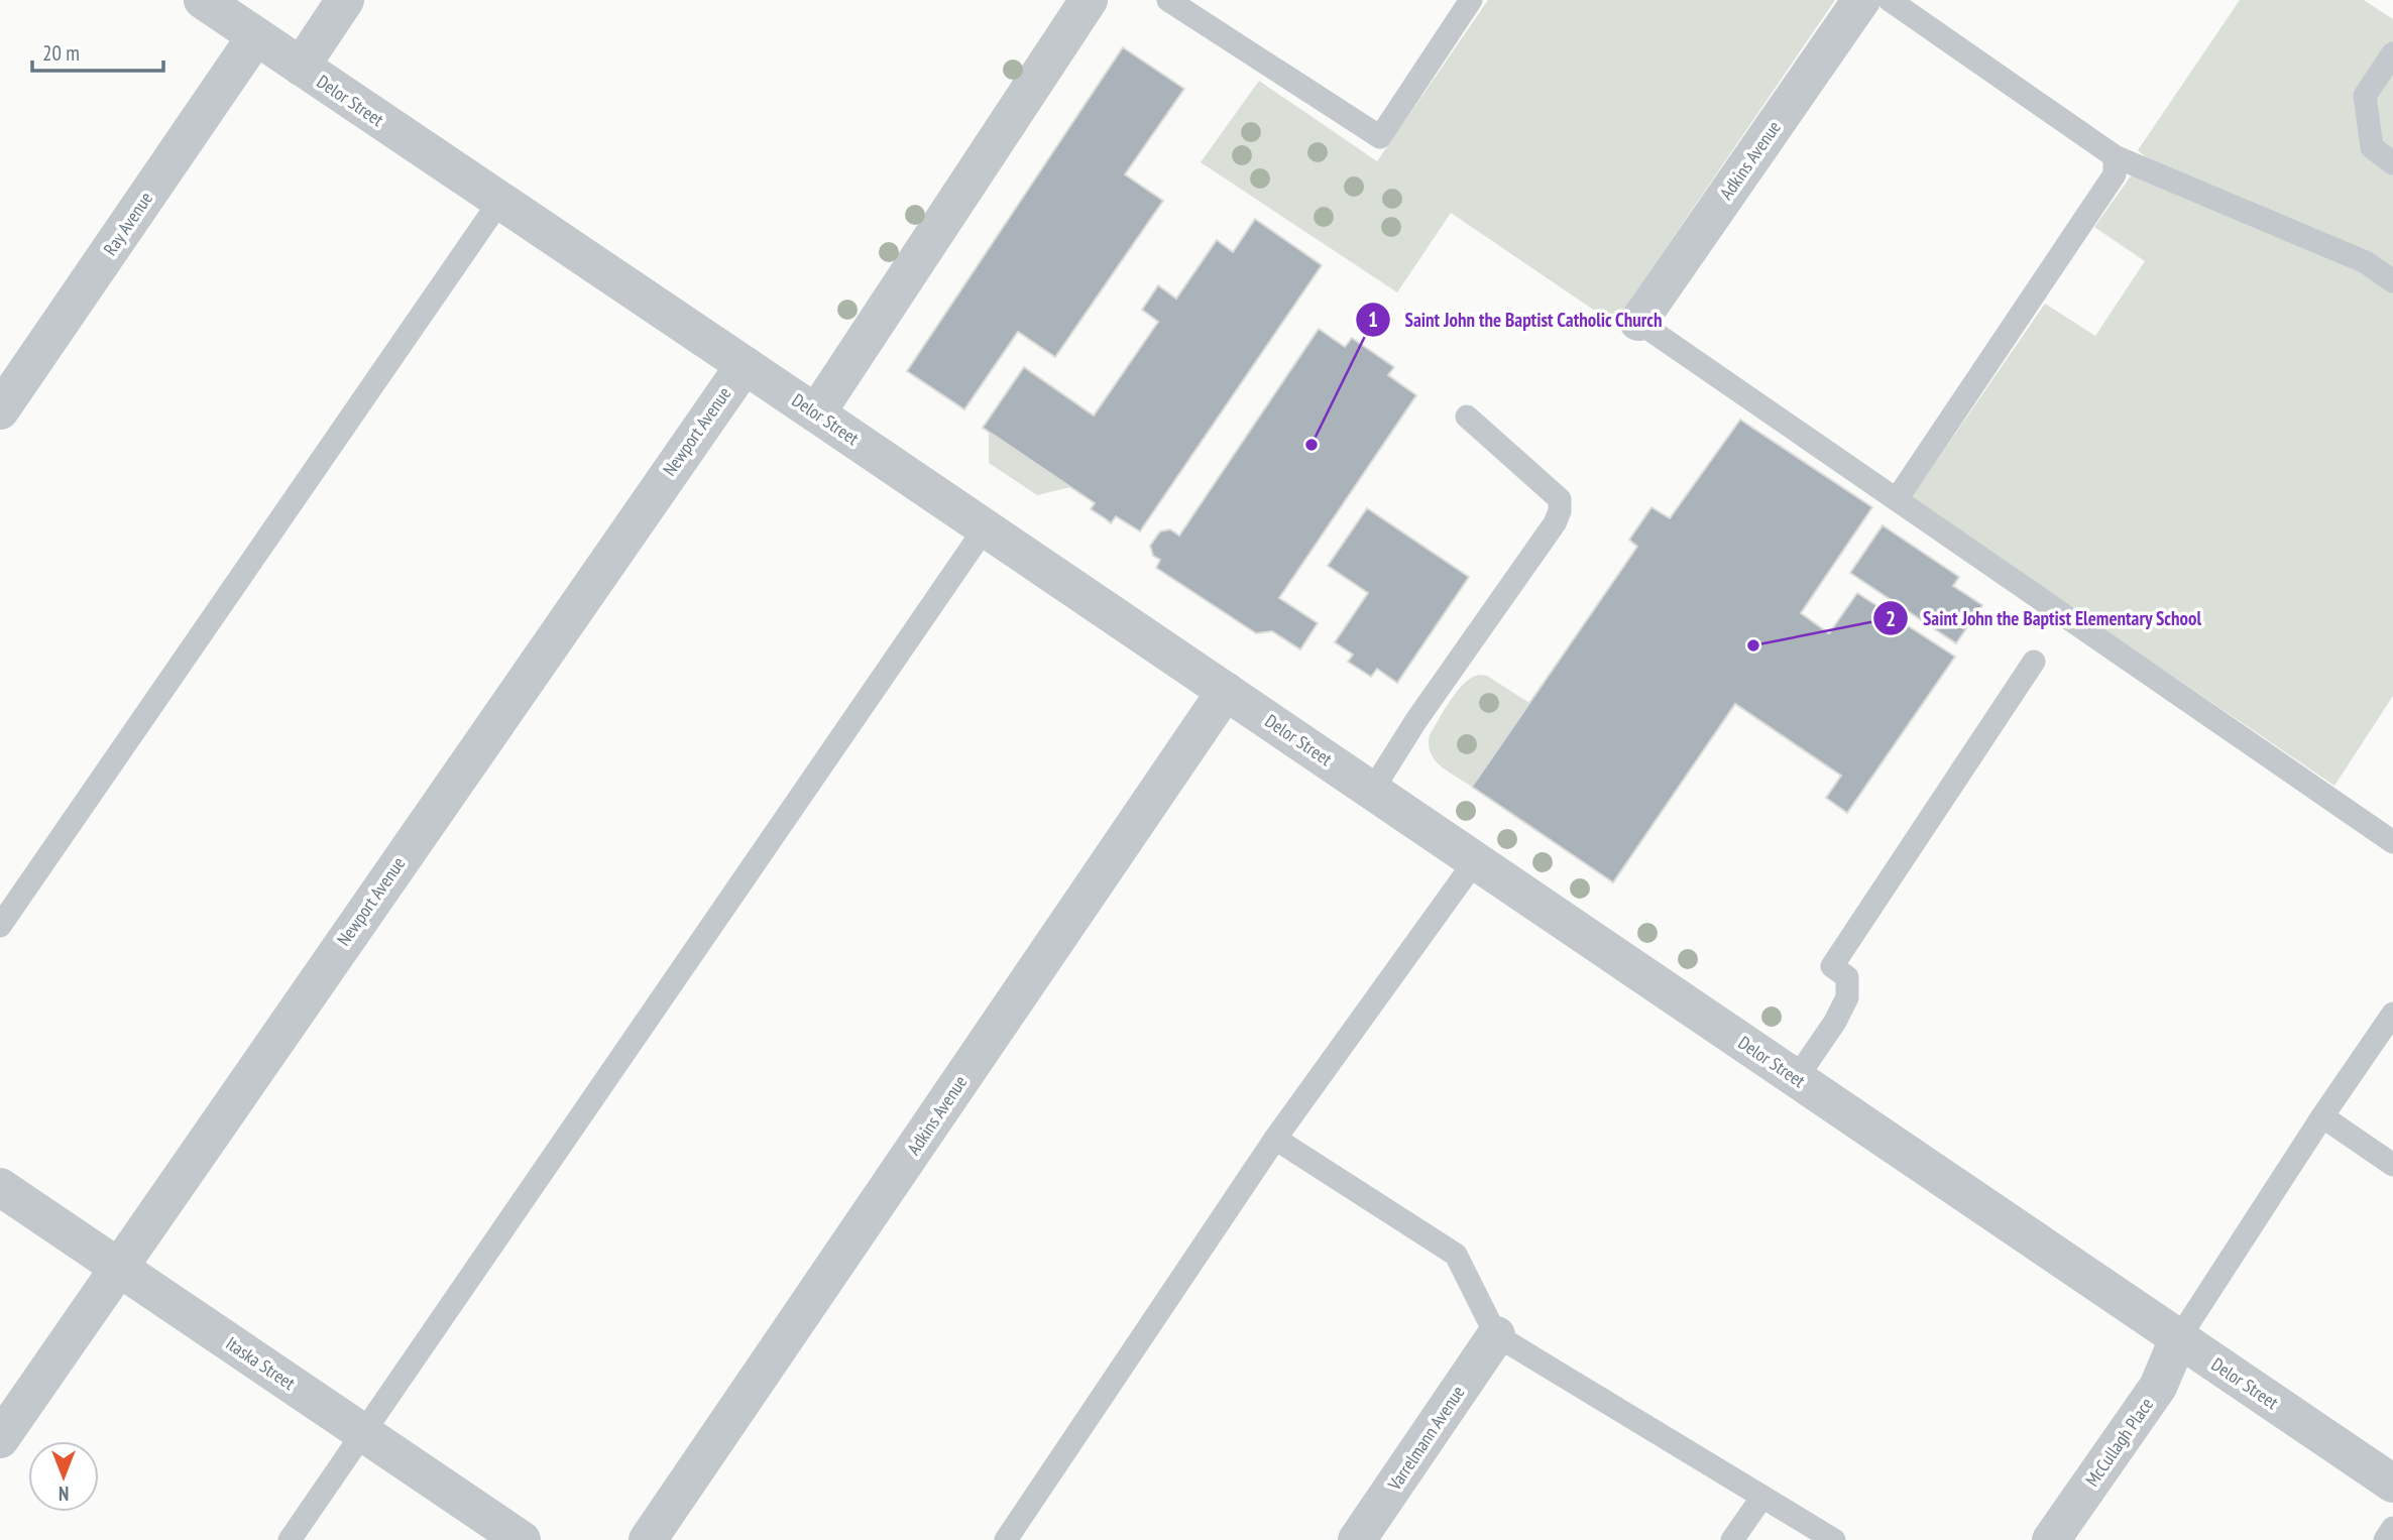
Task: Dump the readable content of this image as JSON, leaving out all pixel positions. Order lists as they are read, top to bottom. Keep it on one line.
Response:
{"streets":{"street":["Delor Street","Adkins Avenue","Ray Avenue","Newport Avenue","Itaska Street","Varrelmann Avenue","McCullagh Place"]},"crossings":[["Delor Street","Adkins Avenue"],["Delor Street","Ray Avenue"],["Delor Street","Newport Avenue"],["Delor Street","McCullagh Place"],["Newport Avenue","Itaska Street"]],"places":["Saint John the Baptist Catholic Church","Saint John the Baptist Elementary School"],"scale_bar":"20 m","north":"bottom"}
